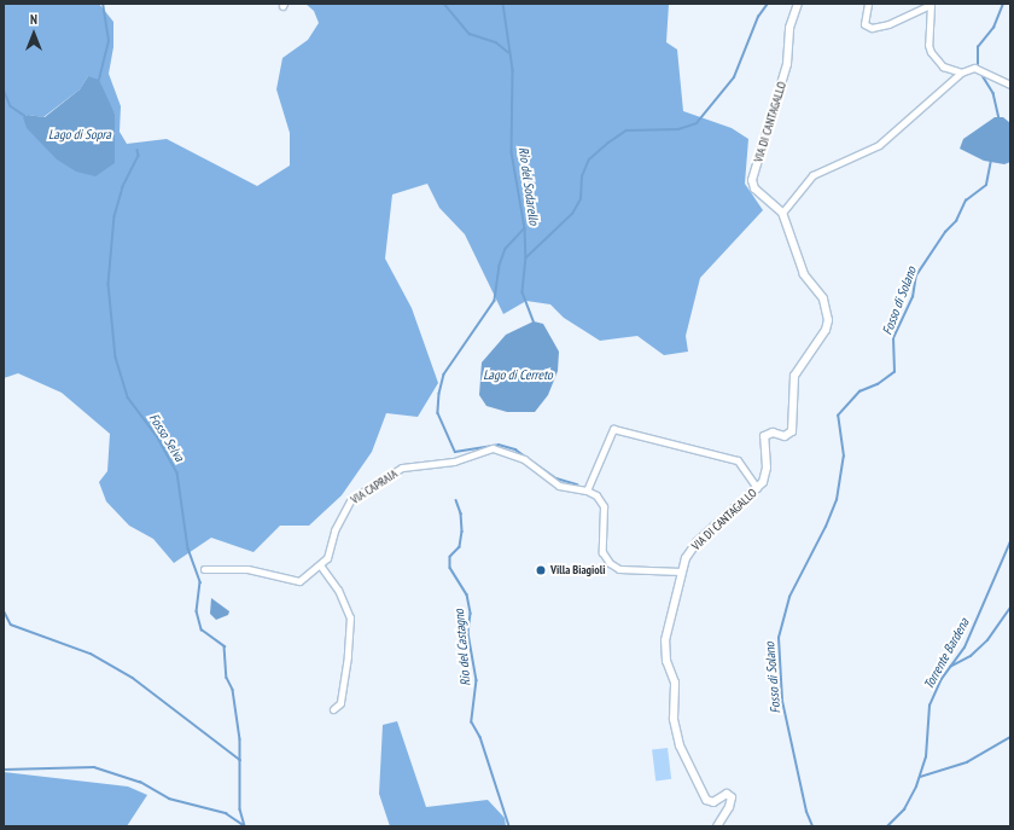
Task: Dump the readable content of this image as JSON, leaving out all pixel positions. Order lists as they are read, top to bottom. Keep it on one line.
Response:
{"streets":{"street":["VIA DI CANTAGALLO","VIA CAPRAIA"]},"water":["Lago di Sopra","Rio del Sodarello","Fosso di Solano","Lago di Cerreto","Fosso Selva","Rio del Castagno","Torrente Bardena"],"places":["Villa Biagioli"],"north":"top"}
